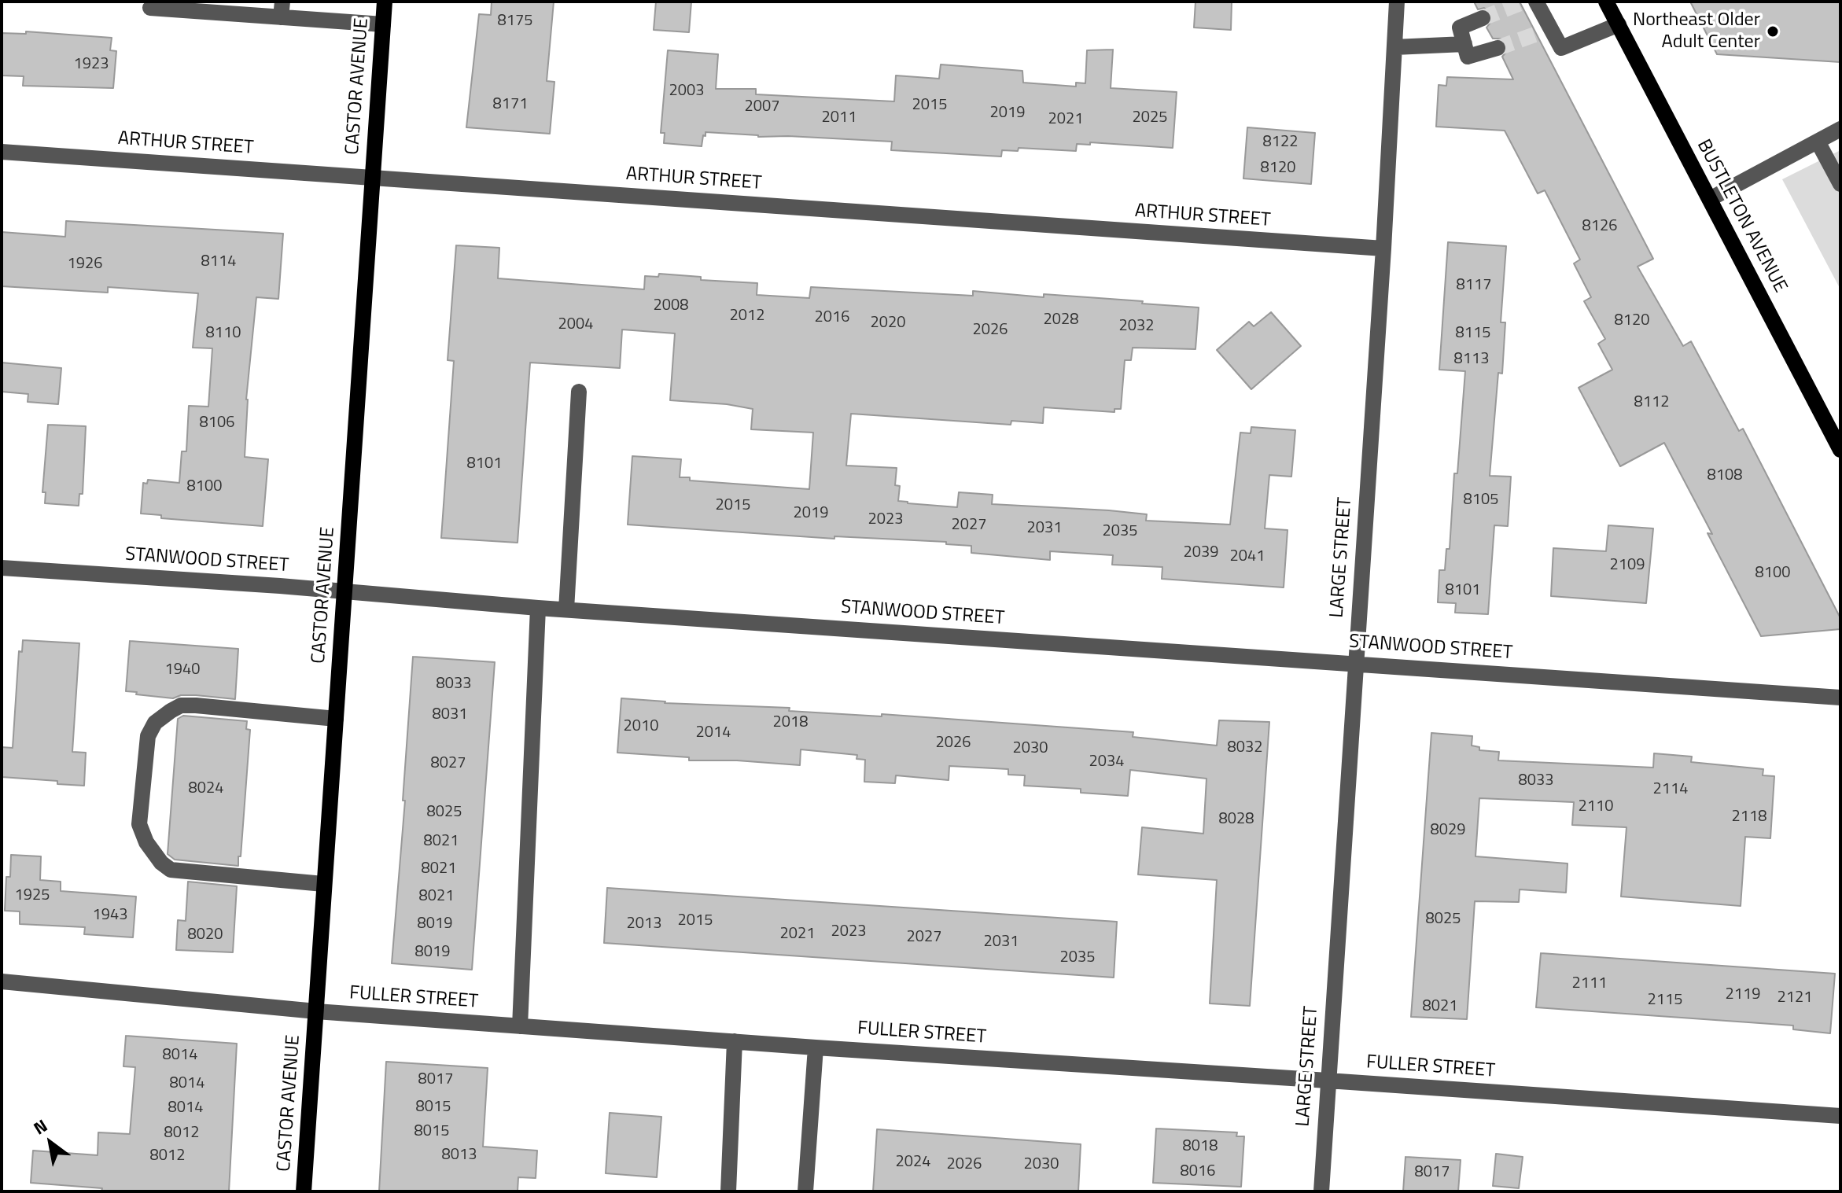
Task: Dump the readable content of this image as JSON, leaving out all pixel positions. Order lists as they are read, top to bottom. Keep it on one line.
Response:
{"streets":{"main road":["CASTOR AVENUE","BUSTLETON AVENUE"],"street":["ARTHUR STREET","LARGE STREET","STANWOOD STREET","FULLER STREET"]},"crossings":[["CASTOR AVENUE","ARTHUR STREET"],["CASTOR AVENUE","STANWOOD STREET"],["CASTOR AVENUE","FULLER STREET"],["ARTHUR STREET","LARGE STREET"],["LARGE STREET","STANWOOD STREET"],["LARGE STREET","FULLER STREET"]],"places":["Northeast Older Adult Center"],"house_numbers":["8175","1923","2003","8171","2015","2007","2019","2011","2025","2021","8122","8120","8126","8114","1926","8117","2008","2012","2016","2028","8120","2020","2004","2032","2026","8110","8115","8113","8112","8106","8101","8108","8100","8105","2015","2019","2023","2027","2031","2035","2039","2041","2109","8100","8101","1940","8033","8031","2018","2010","2014","2026","8032","2030","2034","8027","8033","8024","2114","2110","8025","2118","8028","8029","8021","8021","1925","8021","1943","8025","2015","8019","2013","2023","2021","8020","2027","2031","8019","2035","2111","2119","2121","2115","8021","8014","8017","8014","8015","8014","8015","8012","8018","8013","8012","2024","2026","2030","8016","8017"],"north":"top left"}
